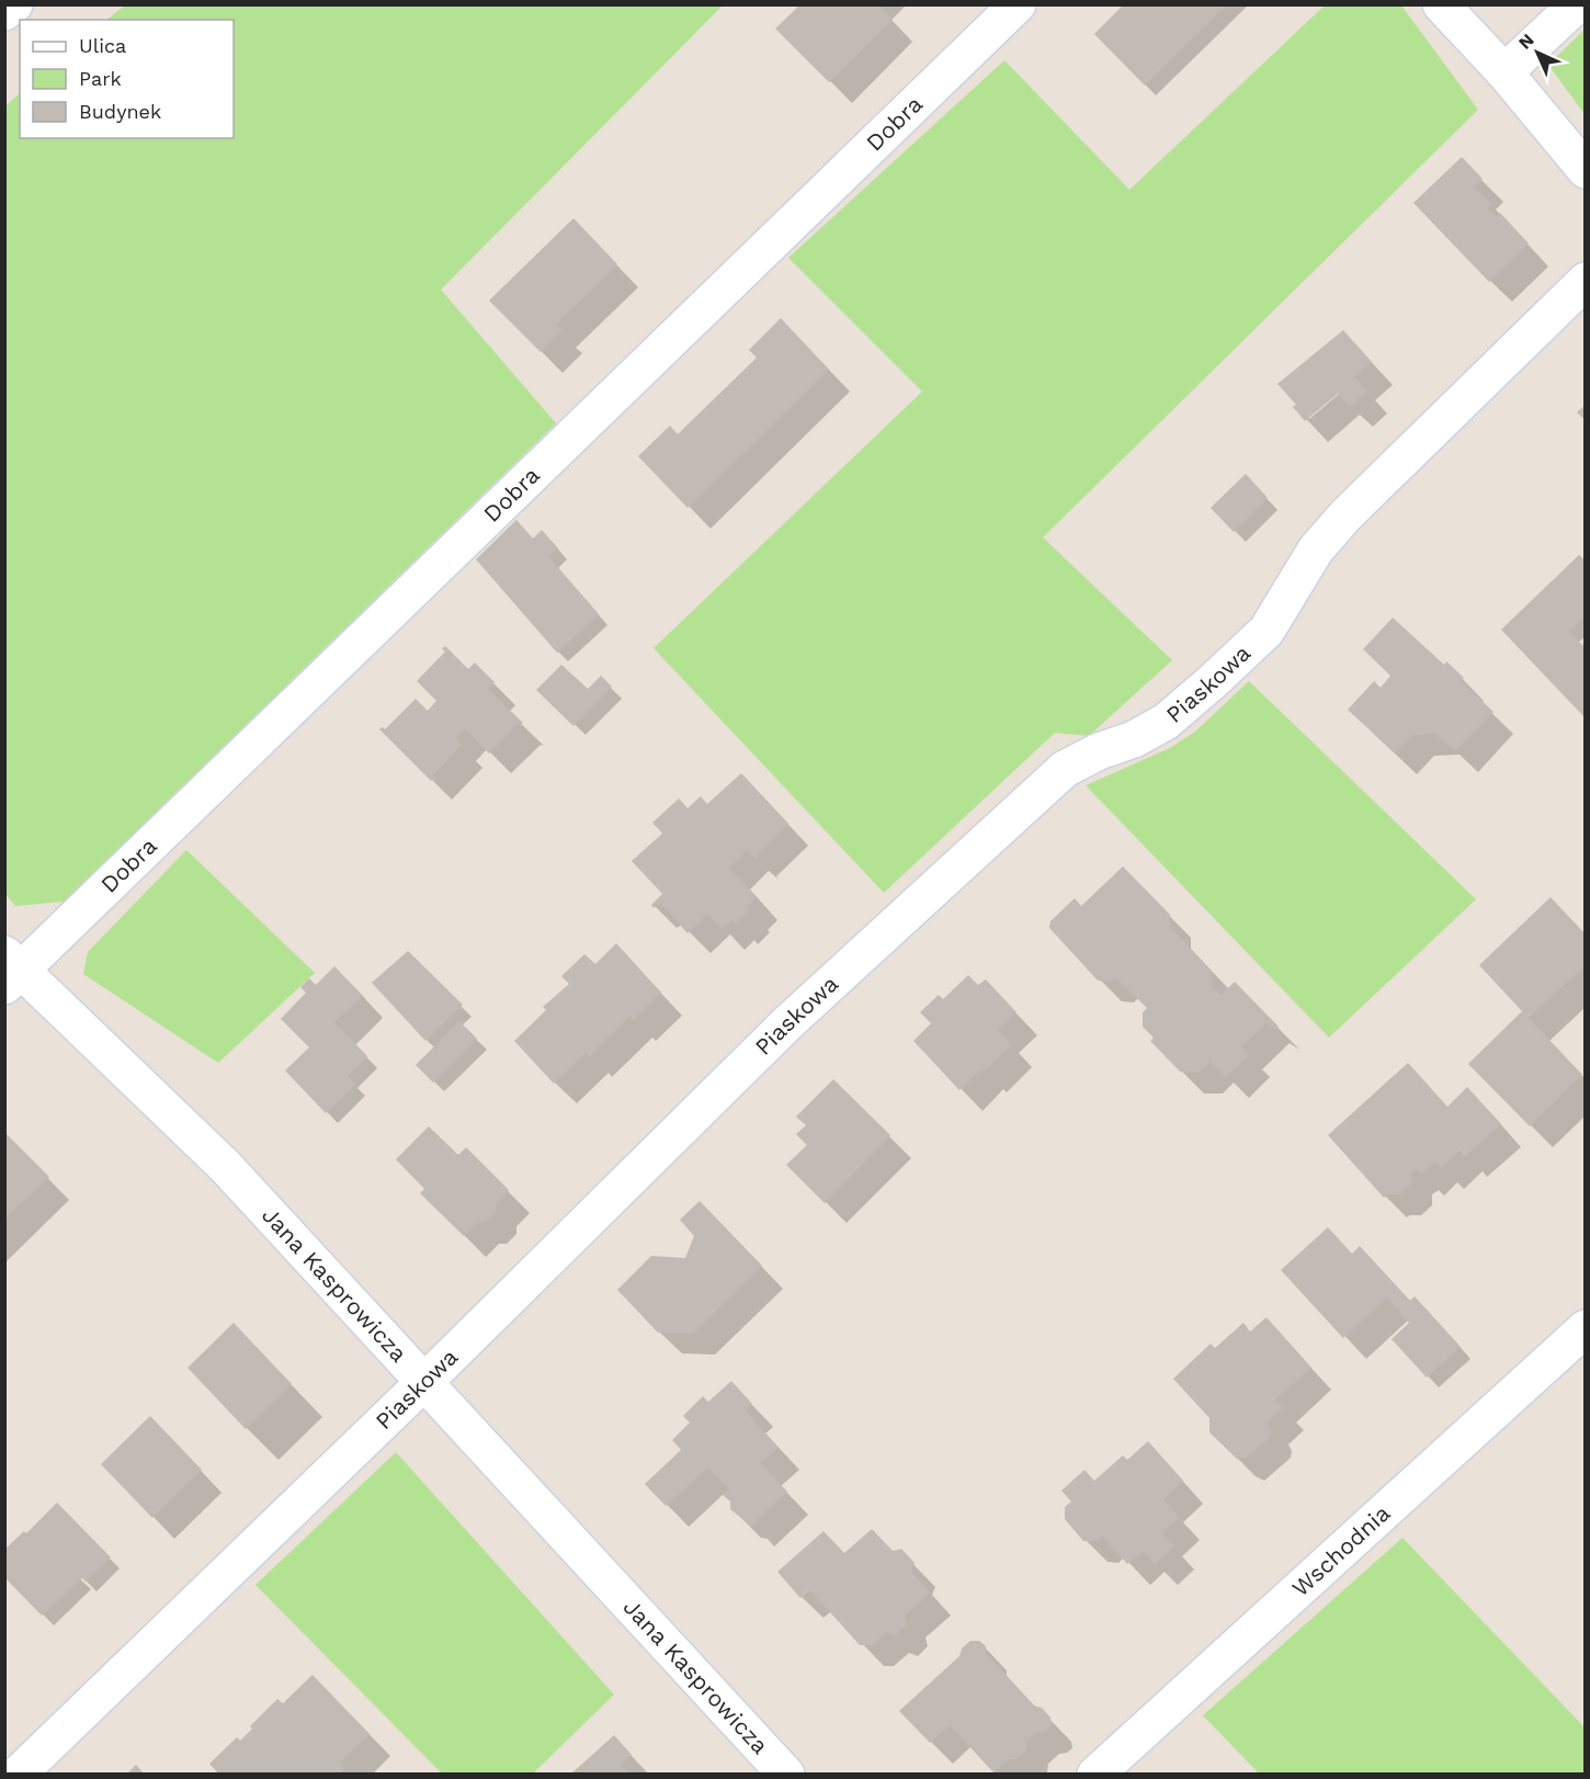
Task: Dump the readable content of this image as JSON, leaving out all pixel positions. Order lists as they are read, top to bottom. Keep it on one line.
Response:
{"streets":{"street":["Dobra","Piaskowa","Jana Kasprowicza","Wschodnia"]},"crossings":[["Dobra","Jana Kasprowicza"],["Piaskowa","Jana Kasprowicza"]],"legend":["Ulica","Park","Budynek"],"north":"top left"}
